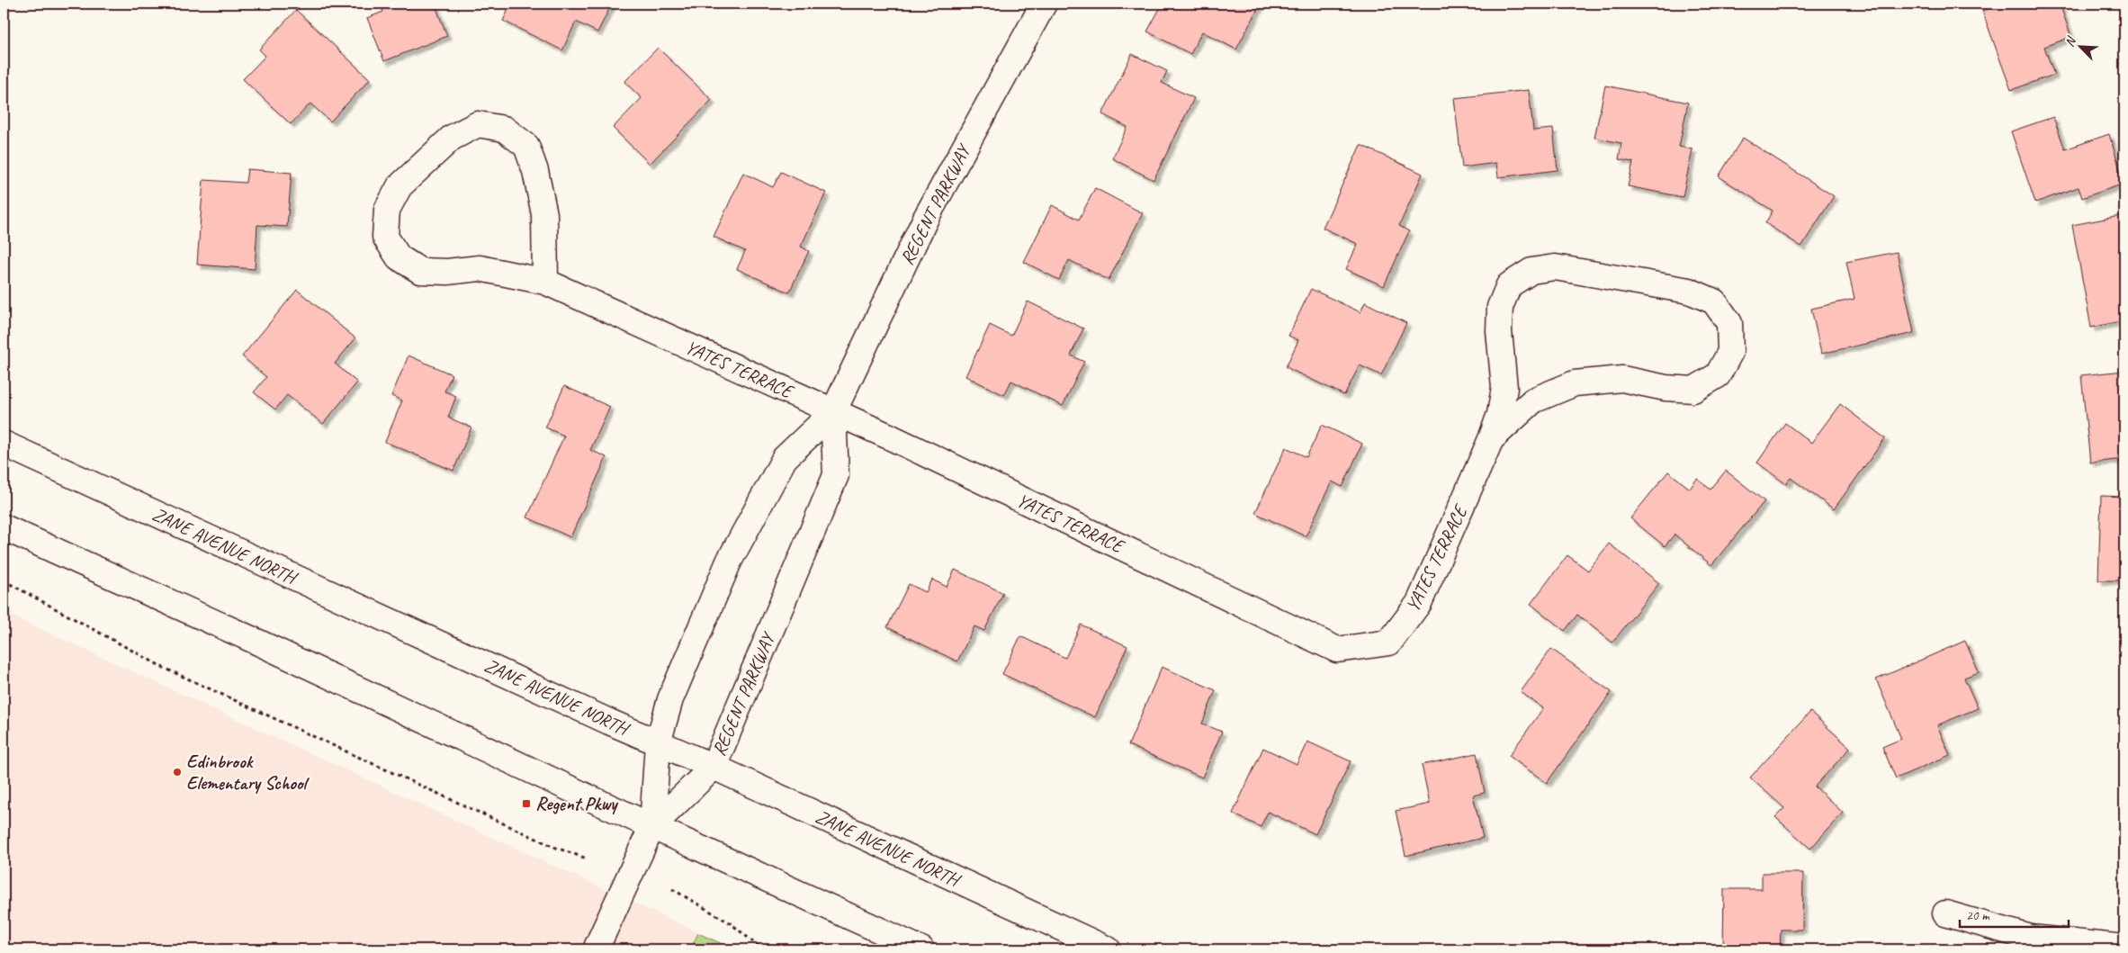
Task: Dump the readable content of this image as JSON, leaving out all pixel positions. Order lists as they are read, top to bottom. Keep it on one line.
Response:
{"streets":{"street":["REGENT PARKWAY","YATES TERRACE","ZANE AVENUE NORTH"]},"crossings":[["REGENT PARKWAY","YATES TERRACE"],["REGENT PARKWAY","ZANE AVENUE NORTH"]],"places":{"other":["Edinbrook Elementary School"],"transit":["Regent Pkwy"]},"scale_bar":"20 m","north":"top left"}
